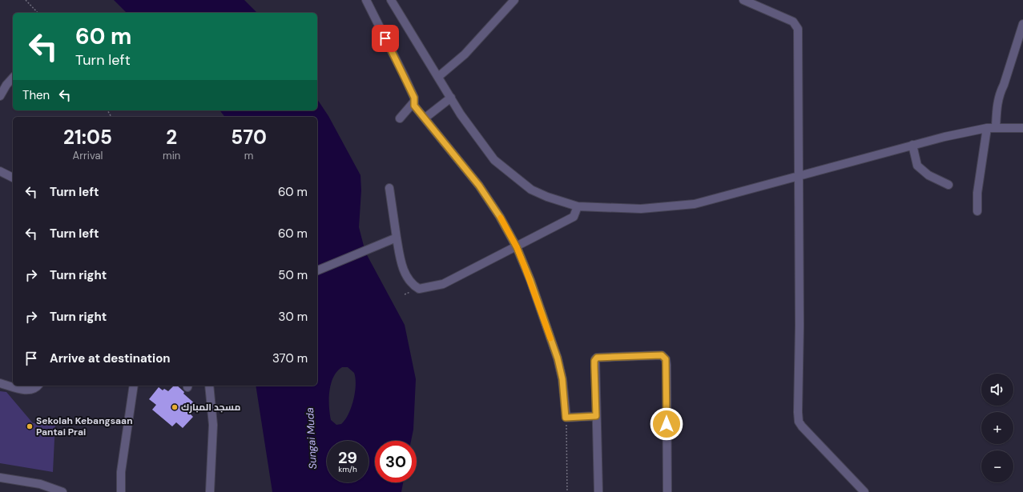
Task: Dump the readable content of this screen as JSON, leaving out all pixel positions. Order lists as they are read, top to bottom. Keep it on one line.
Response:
{"water":["Sungai Muda"],"places":["مسجد المبارك","Sekolah Kebangsaan Pantai Prai"],"page":{"turn":["60 m","Turn left"],"then":"Then","eta":["21:05","Arrival","2","min","570","m"],"list":[{"name":"Turn left","value":"60 m"},{"name":"Turn left","value":"60 m"},{"name":"Turn right","value":"50 m"},{"name":"Turn right","value":"30 m"},{"name":"Arrive at destination","value":"370 m"}],"map_buttons":["+","−"],"speed":"29 km/h","limit":"30"}}
